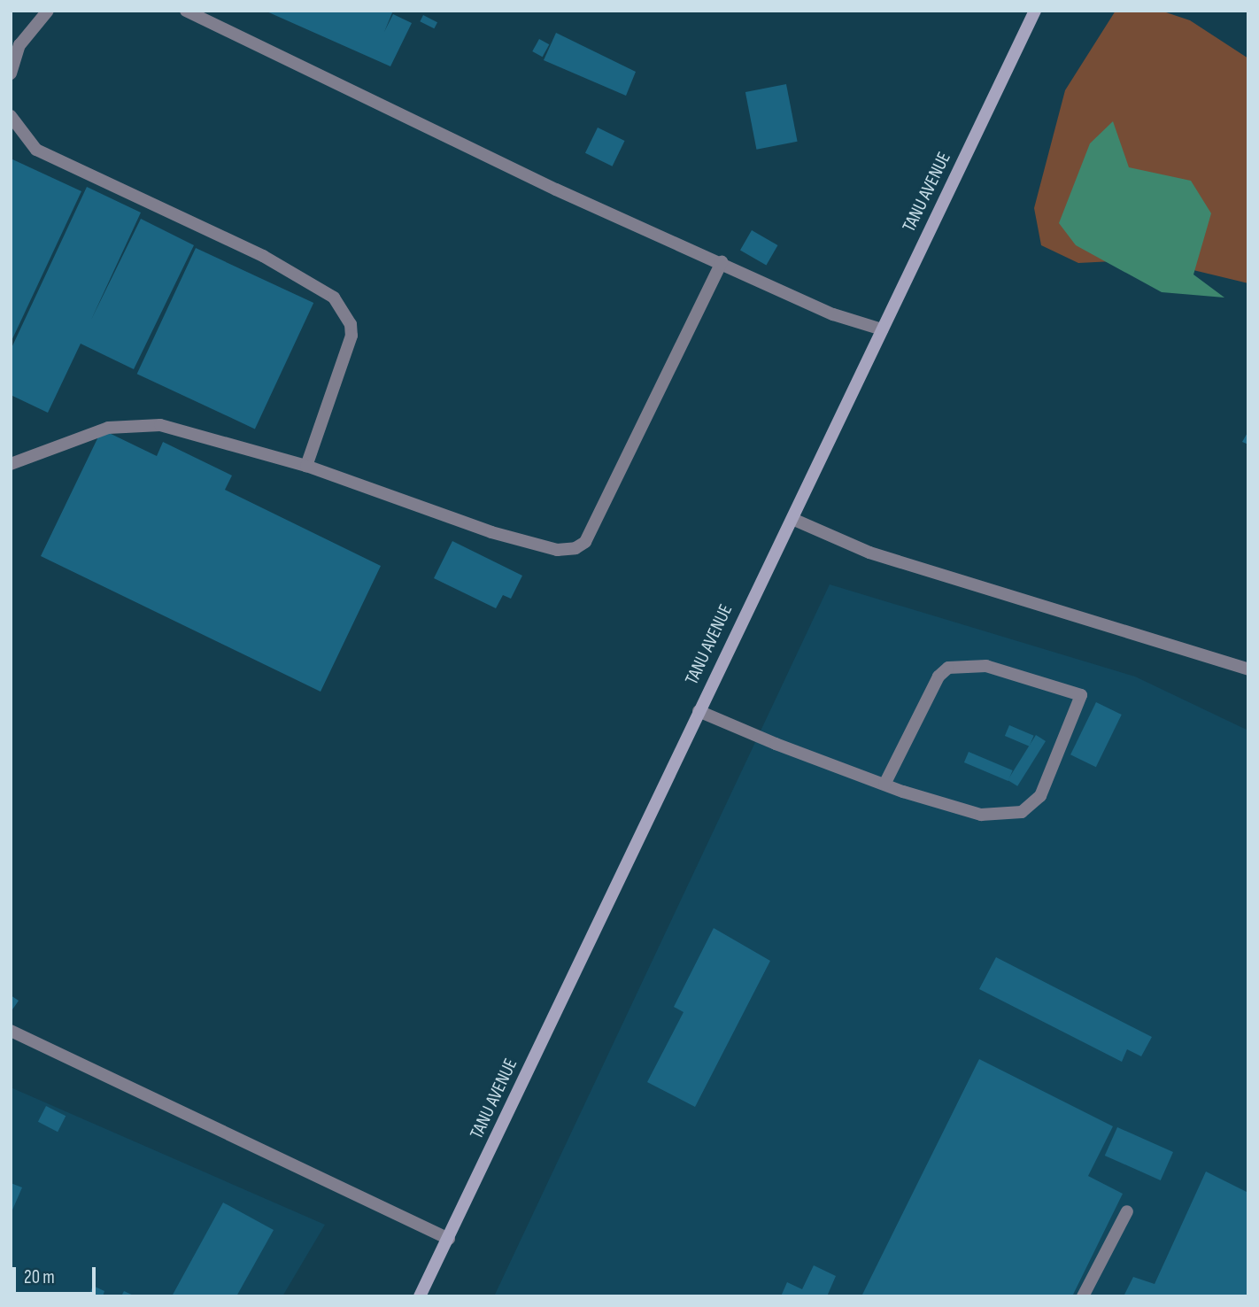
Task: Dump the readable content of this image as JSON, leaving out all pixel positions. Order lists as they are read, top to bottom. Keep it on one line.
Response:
{"streets":{"street":["TANU AVENUE"]},"scale_bar":"20 m"}
